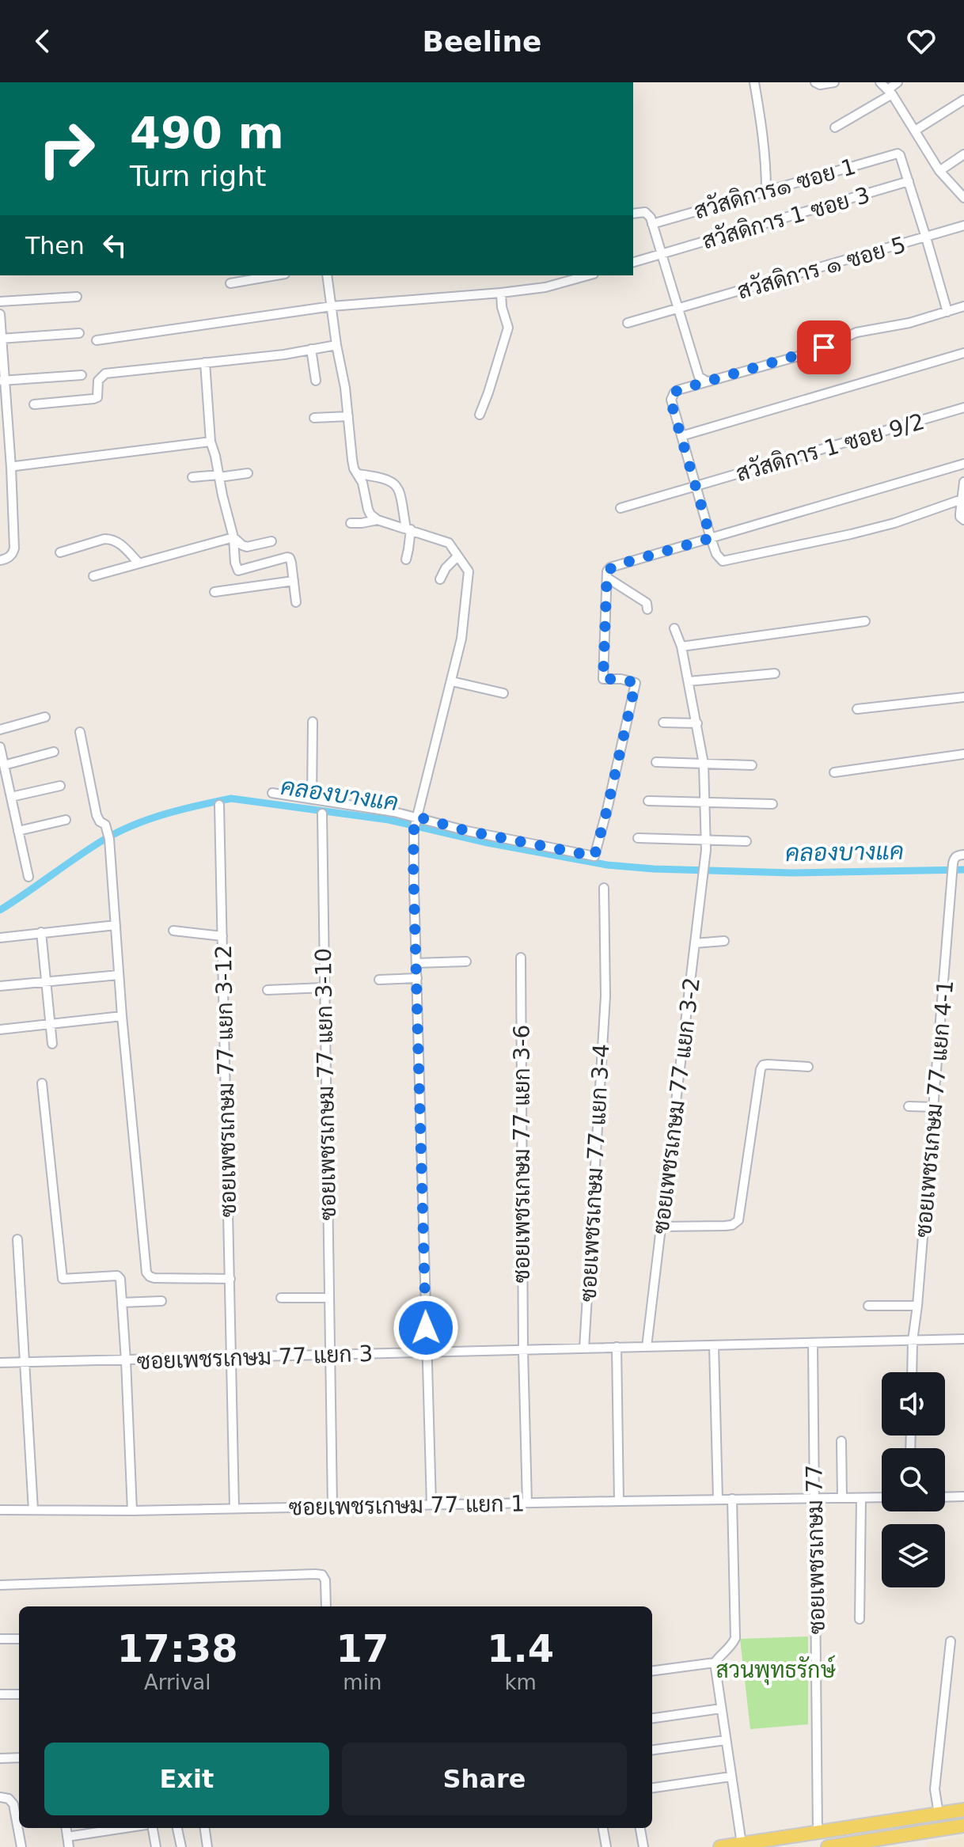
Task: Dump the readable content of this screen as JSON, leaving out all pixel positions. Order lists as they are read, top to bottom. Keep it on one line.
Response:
{"streets":{"street":["สวัสดิการ๑ ซอย 1","สวัสดิการ 1 ซอย 3","สวัสดิการ ๑ ซอย 5","สวัสดิการ 1 ซอย 9/2","ซอยเพชรเกษม 77 แยก 3-12","ซอยเพชรเกษม 77 แยก 3-10","ซอยเพชรเกษม 77 แยก 3-2","ซอยเพชรเกษม 77 แยก 4-1","ซอยเพชรเกษม 77 แยก 3-6","ซอยเพชรเกษม 77 แยก 3-4","ซอยเพชรเกษม 77 แยก 3","ซอยเพชรเกษม 77 แยก 1","ซอยเพชรเกษม 77"]},"crossings":[["สวัสดิการ๑ ซอย 1","สวัสดิการ 1 ซอย 3"],["ซอยเพชรเกษม 77 แยก 3-12","ซอยเพชรเกษม 77 แยก 3"],["ซอยเพชรเกษม 77 แยก 3-12","ซอยเพชรเกษม 77 แยก 1"],["ซอยเพชรเกษม 77 แยก 3-10","ซอยเพชรเกษม 77 แยก 3"],["ซอยเพชรเกษม 77 แยก 3-10","ซอยเพชรเกษม 77 แยก 1"],["ซอยเพชรเกษม 77 แยก 3-2","ซอยเพชรเกษม 77 แยก 3"],["ซอยเพชรเกษม 77 แยก 4-1","ซอยเพชรเกษม 77 แยก 3"],["ซอยเพชรเกษม 77 แยก 3-6","ซอยเพชรเกษม 77 แยก 3"],["ซอยเพชรเกษม 77 แยก 3-6","ซอยเพชรเกษม 77 แยก 1"],["ซอยเพชรเกษม 77 แยก 3-4","ซอยเพชรเกษม 77 แยก 3"],["ซอยเพชรเกษม 77 แยก 3","ซอยเพชรเกษม 77"],["ซอยเพชรเกษม 77 แยก 1","ซอยเพชรเกษม 77"]],"water":["คลองบางแค"],"parks":["สวนพุทธรักษ์"],"page":{"header":"Beeline","turn":["490 m","Turn right"],"then":"Then","eta":["17:38","Arrival","17","min","1.4","km"],"buttons":["Exit","Share"]}}
